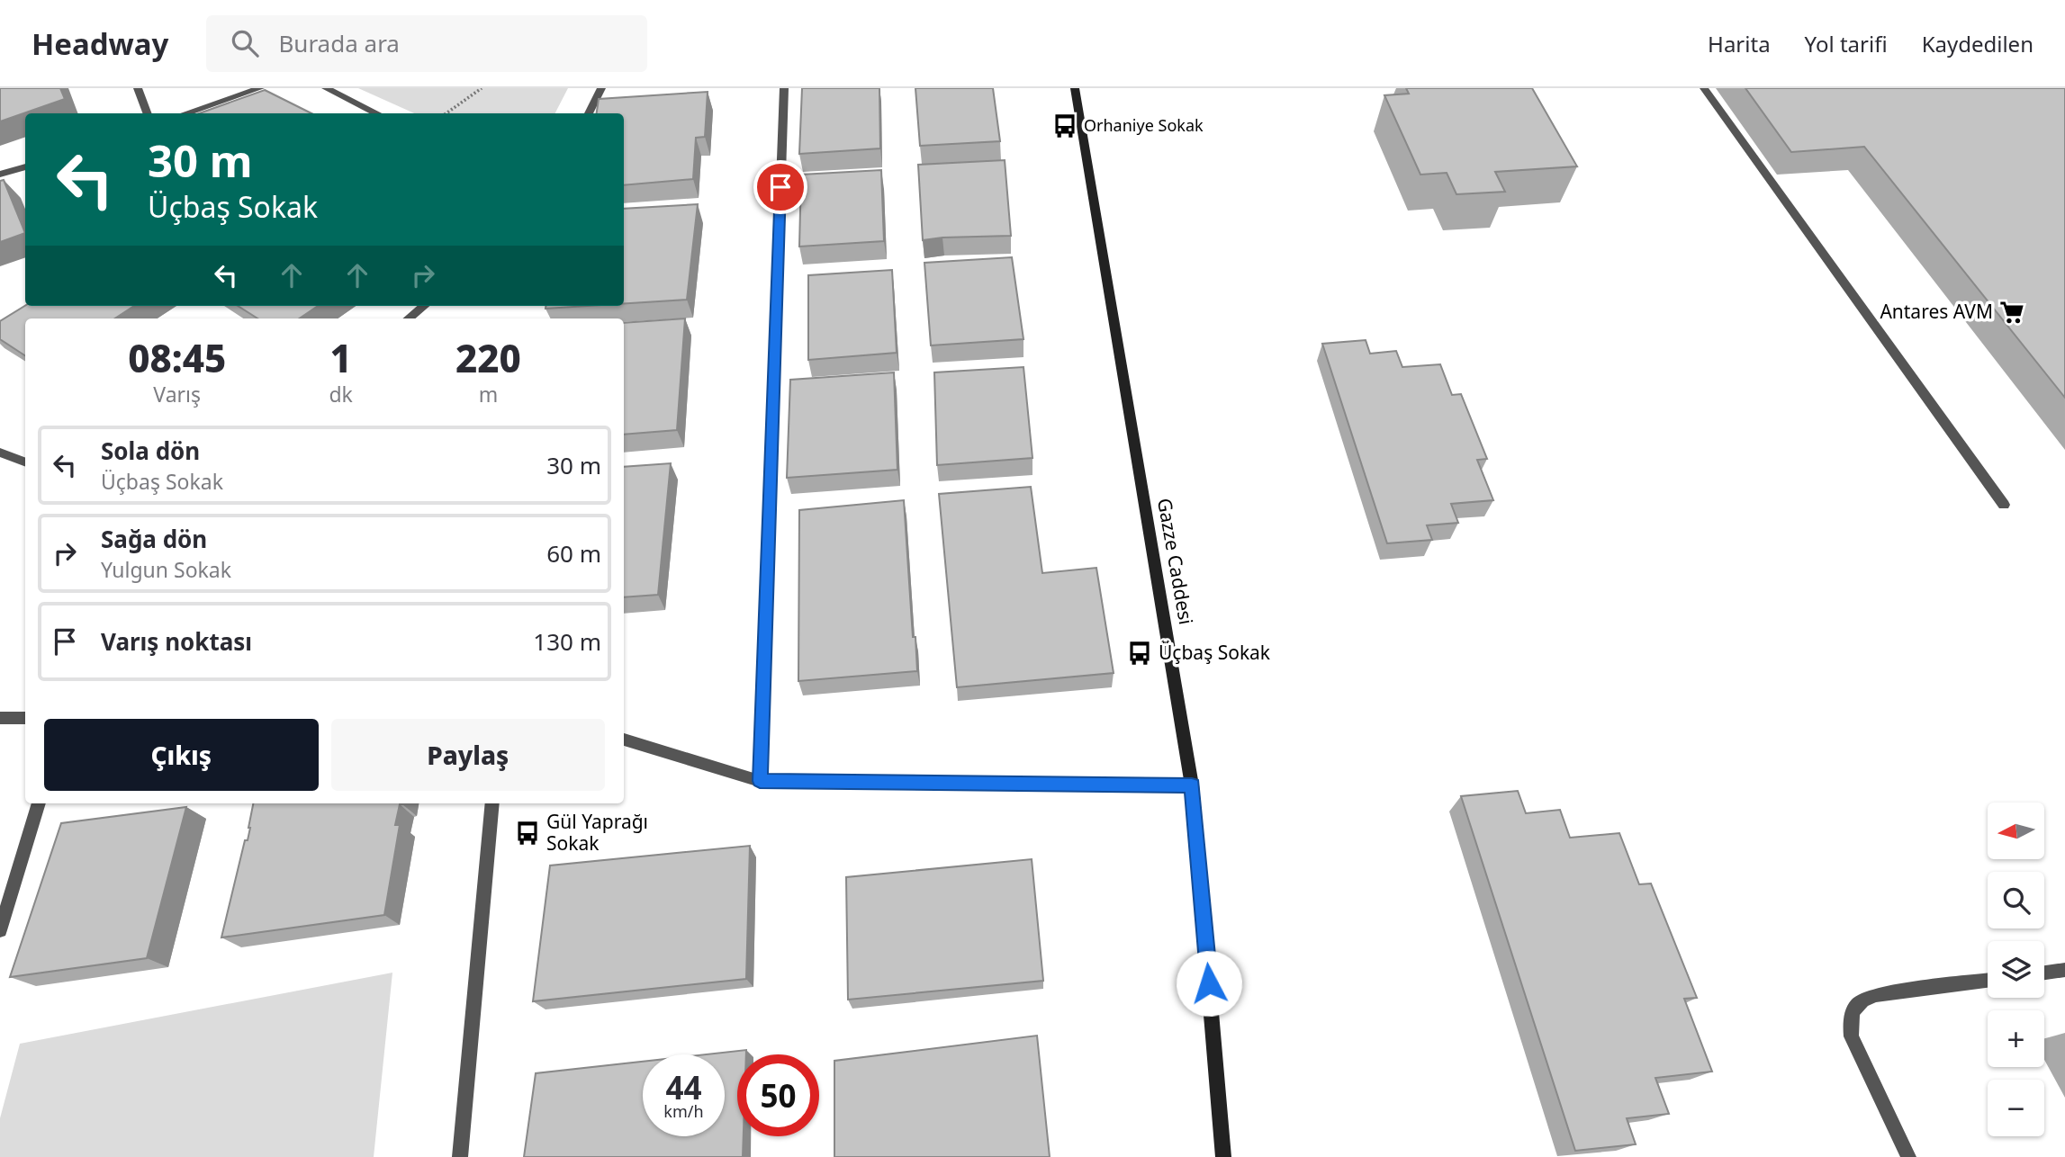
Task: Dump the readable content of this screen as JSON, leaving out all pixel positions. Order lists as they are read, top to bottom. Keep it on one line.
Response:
{"streets":{"main road":["Gazze Caddesi"]},"places":{"bus stop":["Orhaniye Sokak","Üçbaş Sokak","Gül Yaprağı Sokak"],"supermarket":["Antares AVM"]},"north":"left","page":{"header":"Headway","search":"Burada ara","nav":["Harita","Yol tarifi","Kaydedilen"],"turn":["30 m","Üçbaş Sokak"],"eta":["08:45","Varış","1","dk","220","m"],"list":[{"name":"Sola dön","note":"Üçbaş Sokak","value":"30 m"},{"name":"Sağa dön","note":"Yulgun Sokak","value":"60 m"},{"name":"Varış noktası","value":"130 m"}],"buttons":["Çıkış","Paylaş"],"map_buttons":["+","−"],"speed":"44 km/h","limit":"50"}}
